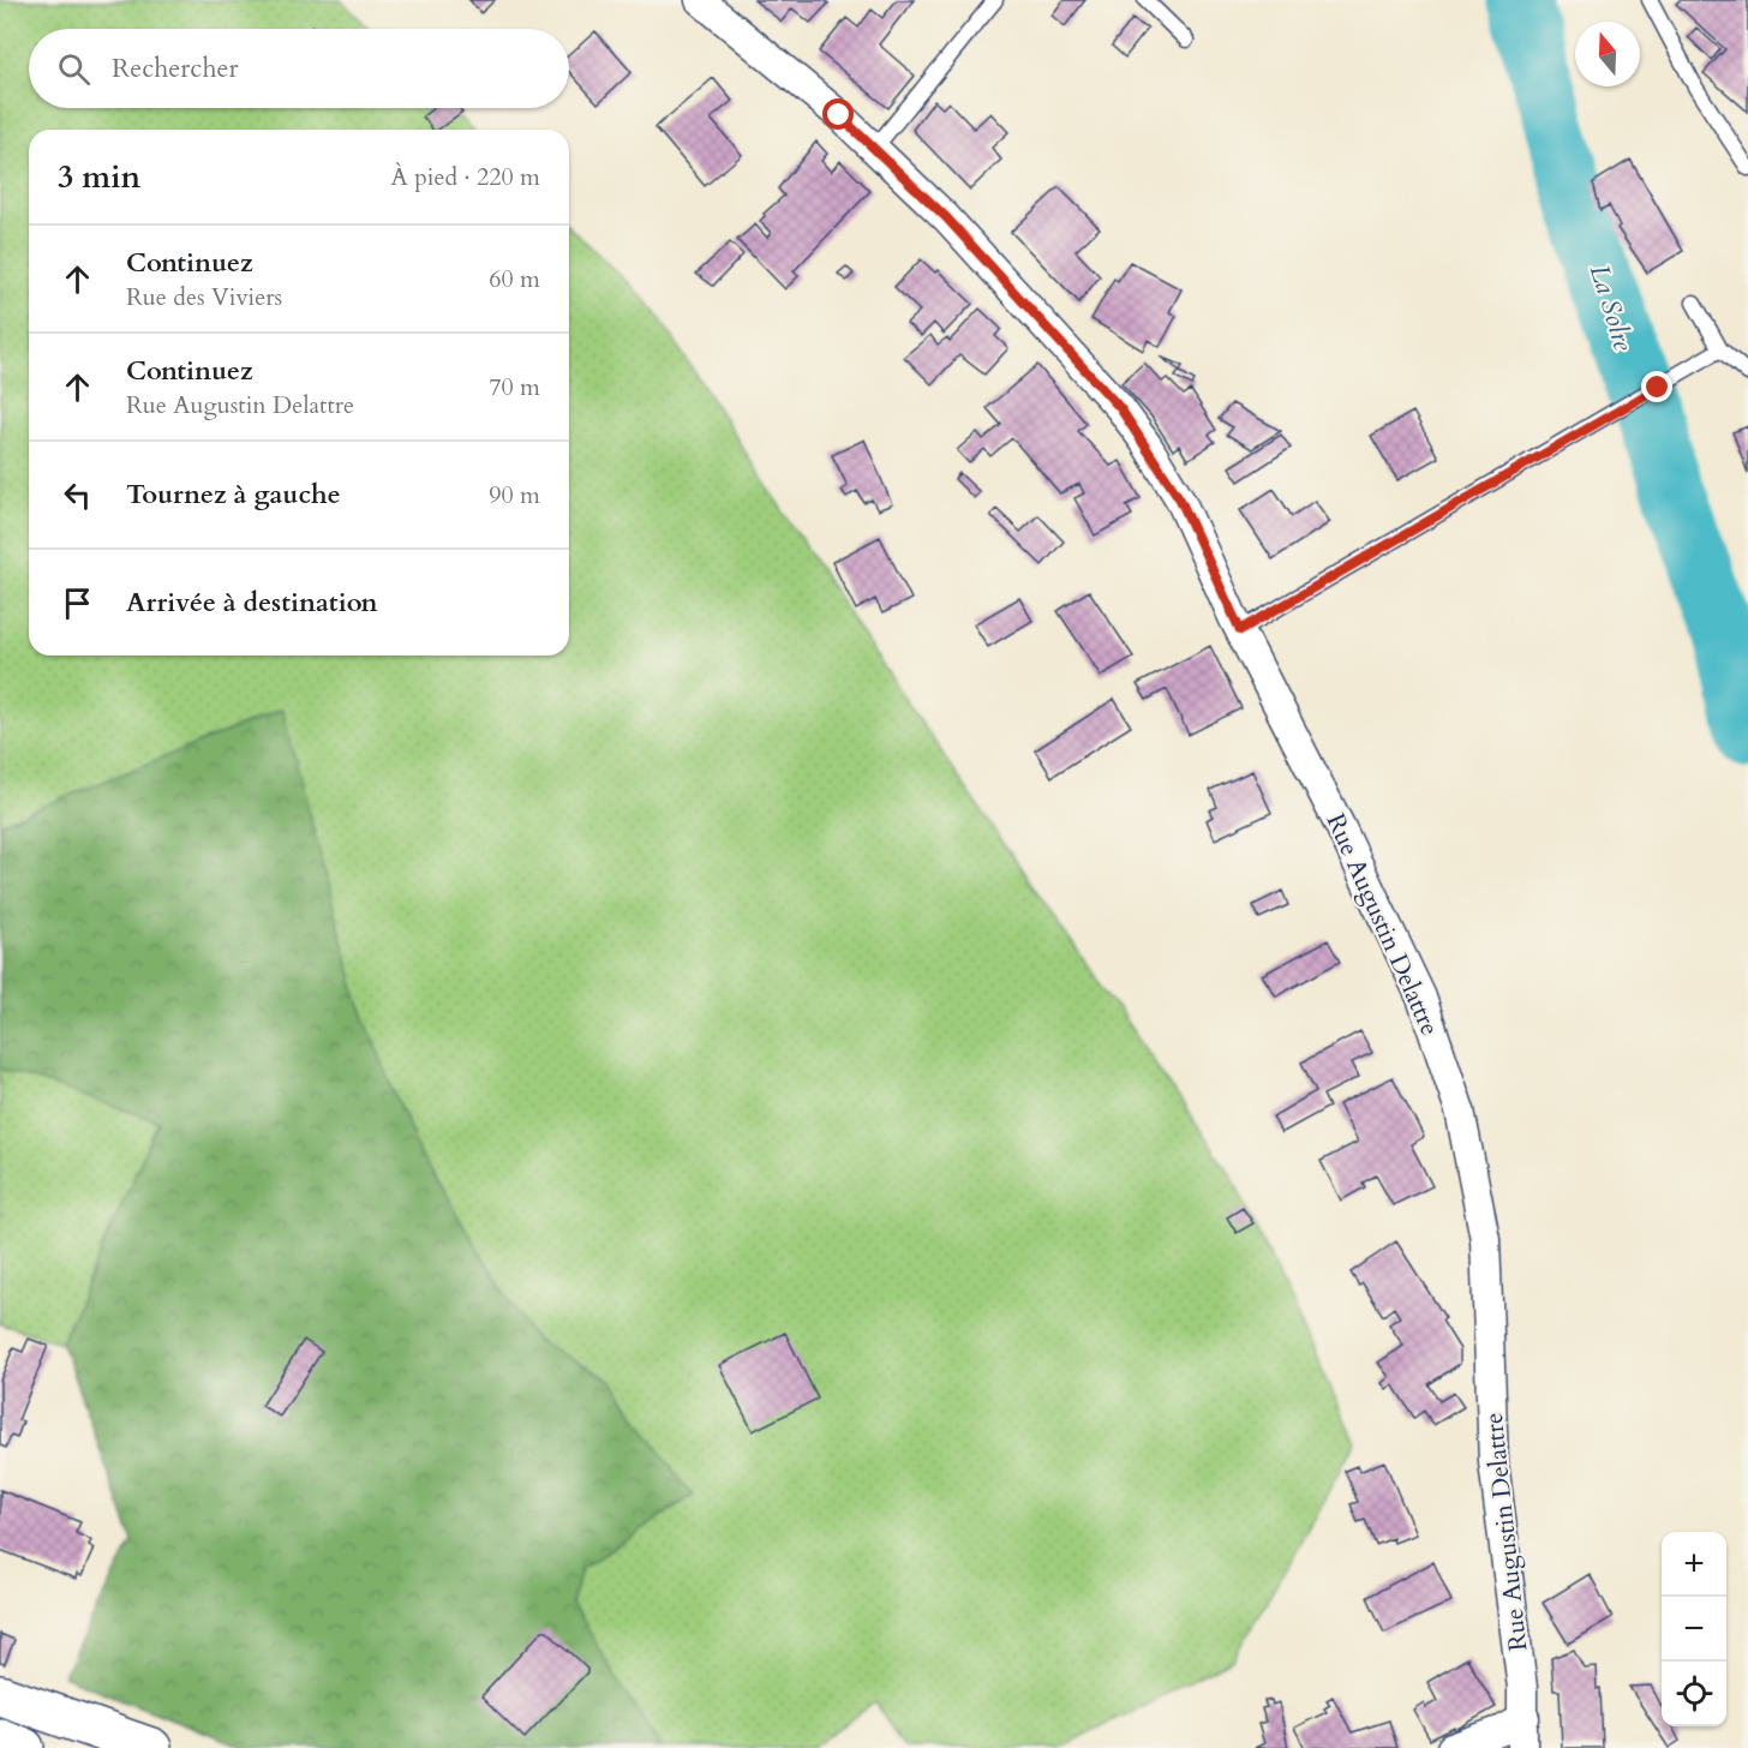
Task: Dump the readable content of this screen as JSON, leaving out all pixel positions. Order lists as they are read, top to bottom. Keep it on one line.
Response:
{"streets":{"street":["Rue Augustin Delattre"]},"water":["La Solre"],"north":"top","page":{"search":"Rechercher","heading":["3 min","À pied · 220 m"],"list":[["Continuez","Rue des Viviers","60 m"],["Continuez","Rue Augustin Delattre","70 m"],["Tournez à gauche","90 m"],"Arrivée à destination"],"map_buttons":["+","−"]}}
